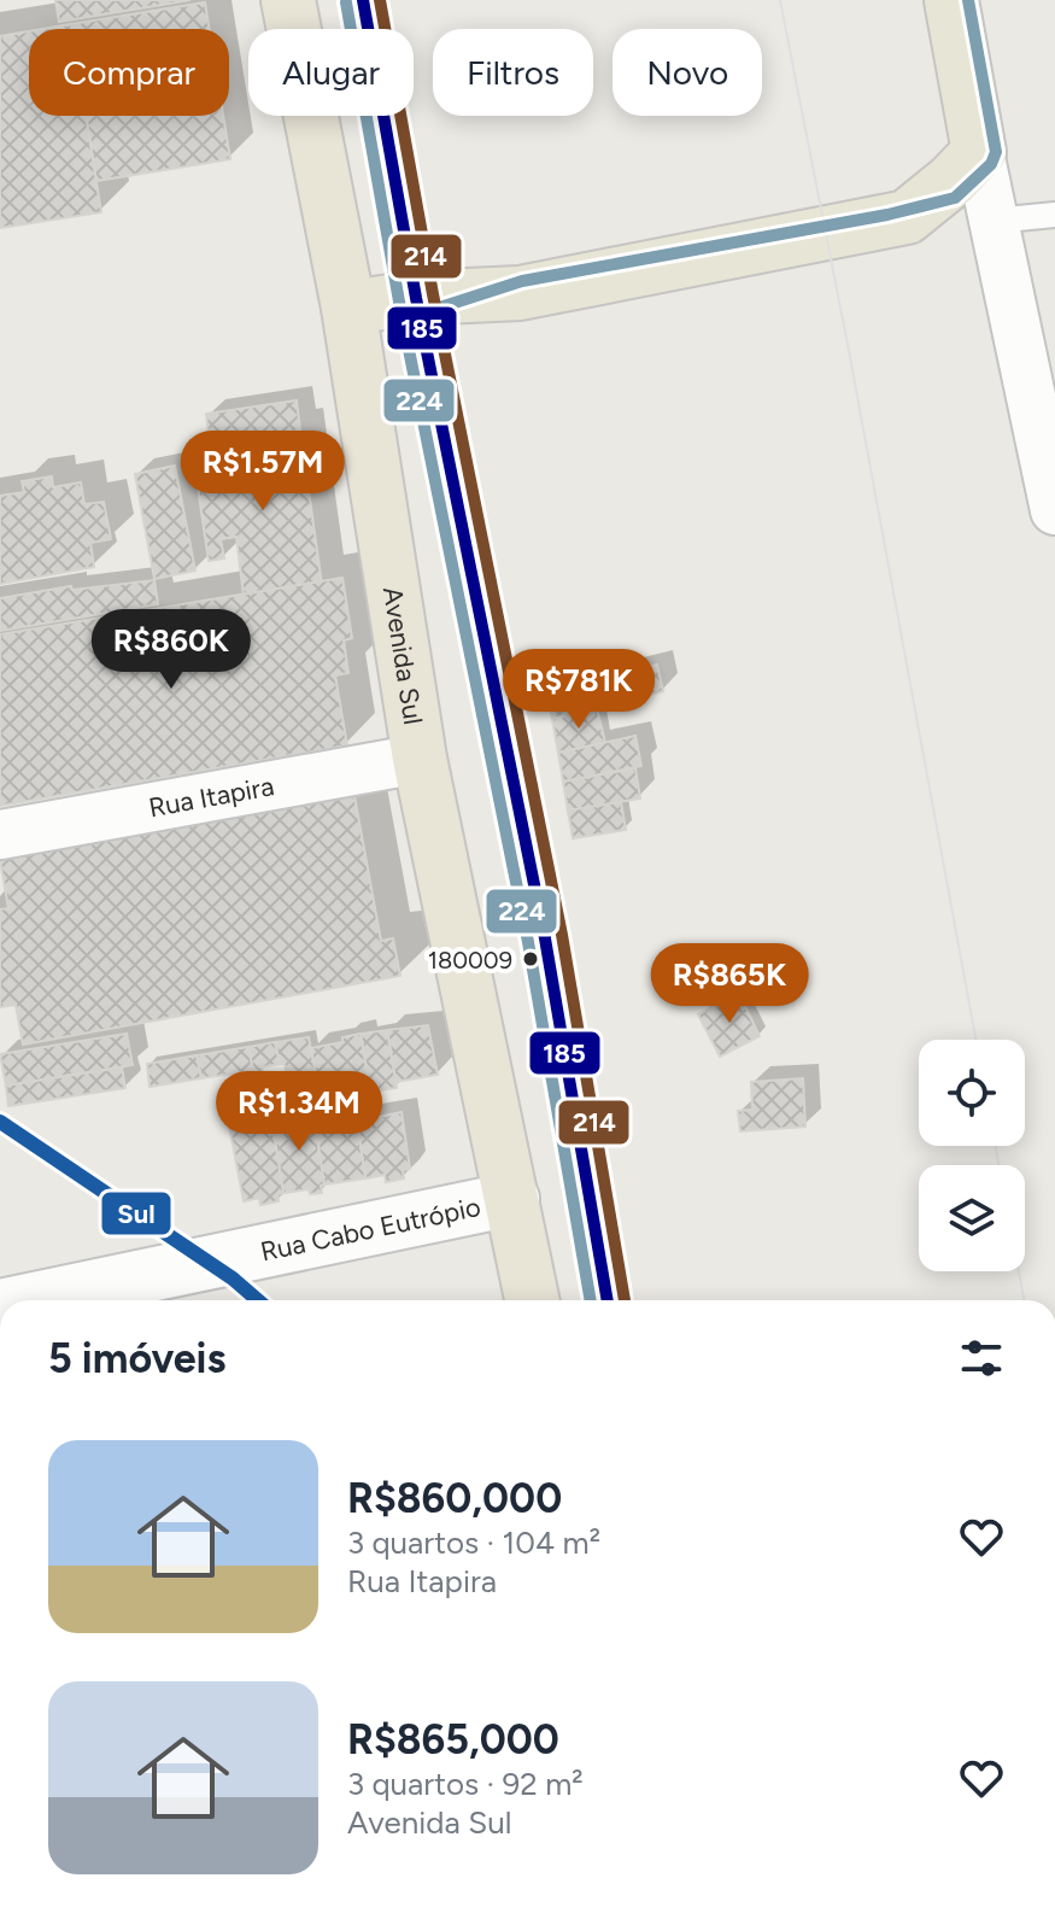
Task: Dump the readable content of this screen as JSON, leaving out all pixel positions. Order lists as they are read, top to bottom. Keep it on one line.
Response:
{"streets":{"highway":["Avenida Sul"],"street":["Rua Itapira","Rua Cabo Eutrópio"]},"crossings":[["Avenida Sul","Rua Itapira"],["Avenida Sul","Rua Cabo Eutrópio"]],"places":["180009"],"lines":["transit line 185","transit line 224","transit line 214","metro line Sul"],"page":{"chip":["Comprar","Alugar","Filtros","Novo"],"price":["R$1.57M","R$860K","R$781K","R$865K","R$1.34M"],"heading":"5 imóveis","list":[{"name":"R$860,000","note":"3 quartos · 104 m² · Rua Itapira"},{"name":"R$865,000","note":"3 quartos · 92 m² · Avenida Sul"}]}}
